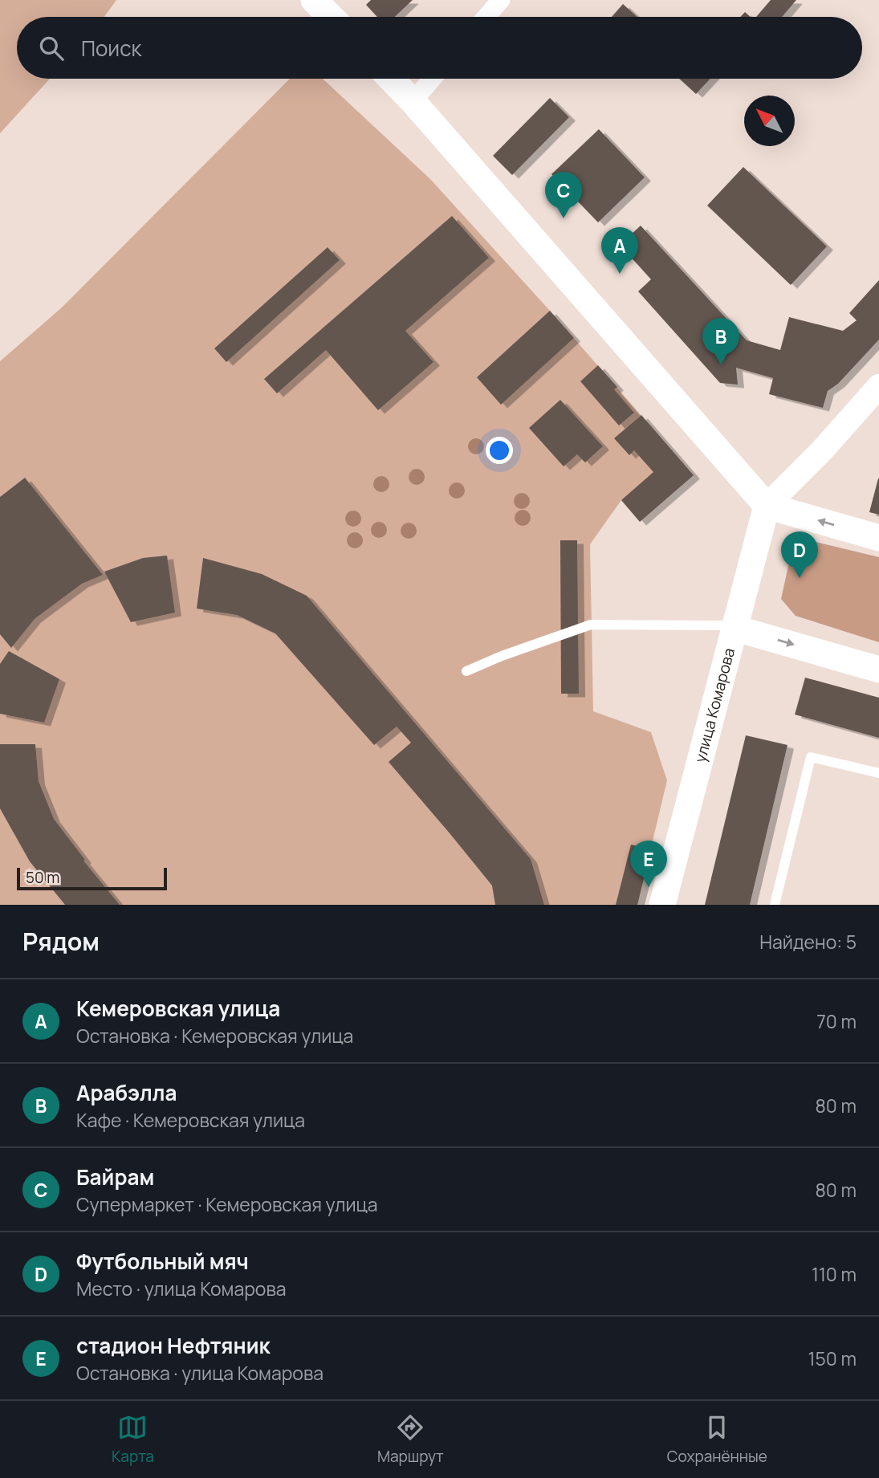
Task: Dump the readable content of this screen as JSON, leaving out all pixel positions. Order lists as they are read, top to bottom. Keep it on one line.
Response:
{"streets":{"main road":["улица Комарова"]},"scale_bar":"50 m","north":"top left","page":{"search":"Поиск","pins":["C","A","B","D","E"],"scale":"50 m","heading":["Рядом","Найдено: 5"],"list":[{"mark":"A","name":"Кемеровская улица","note":"Остановка · Кемеровская улица","value":"70 m"},{"mark":"B","name":"Арабэлла","note":"Кафе · Кемеровская улица","value":"80 m"},{"mark":"C","name":"Байрам","note":"Супермаркет · Кемеровская улица","value":"80 m"},{"mark":"D","name":"Футбольный мяч","note":"Место · улица Комарова","value":"110 m"},{"mark":"E","name":"стадион Нефтяник","note":"Остановка · улица Комарова","value":"150 m"}],"nav":["Карта","Маршрут","Сохранённые"]}}
